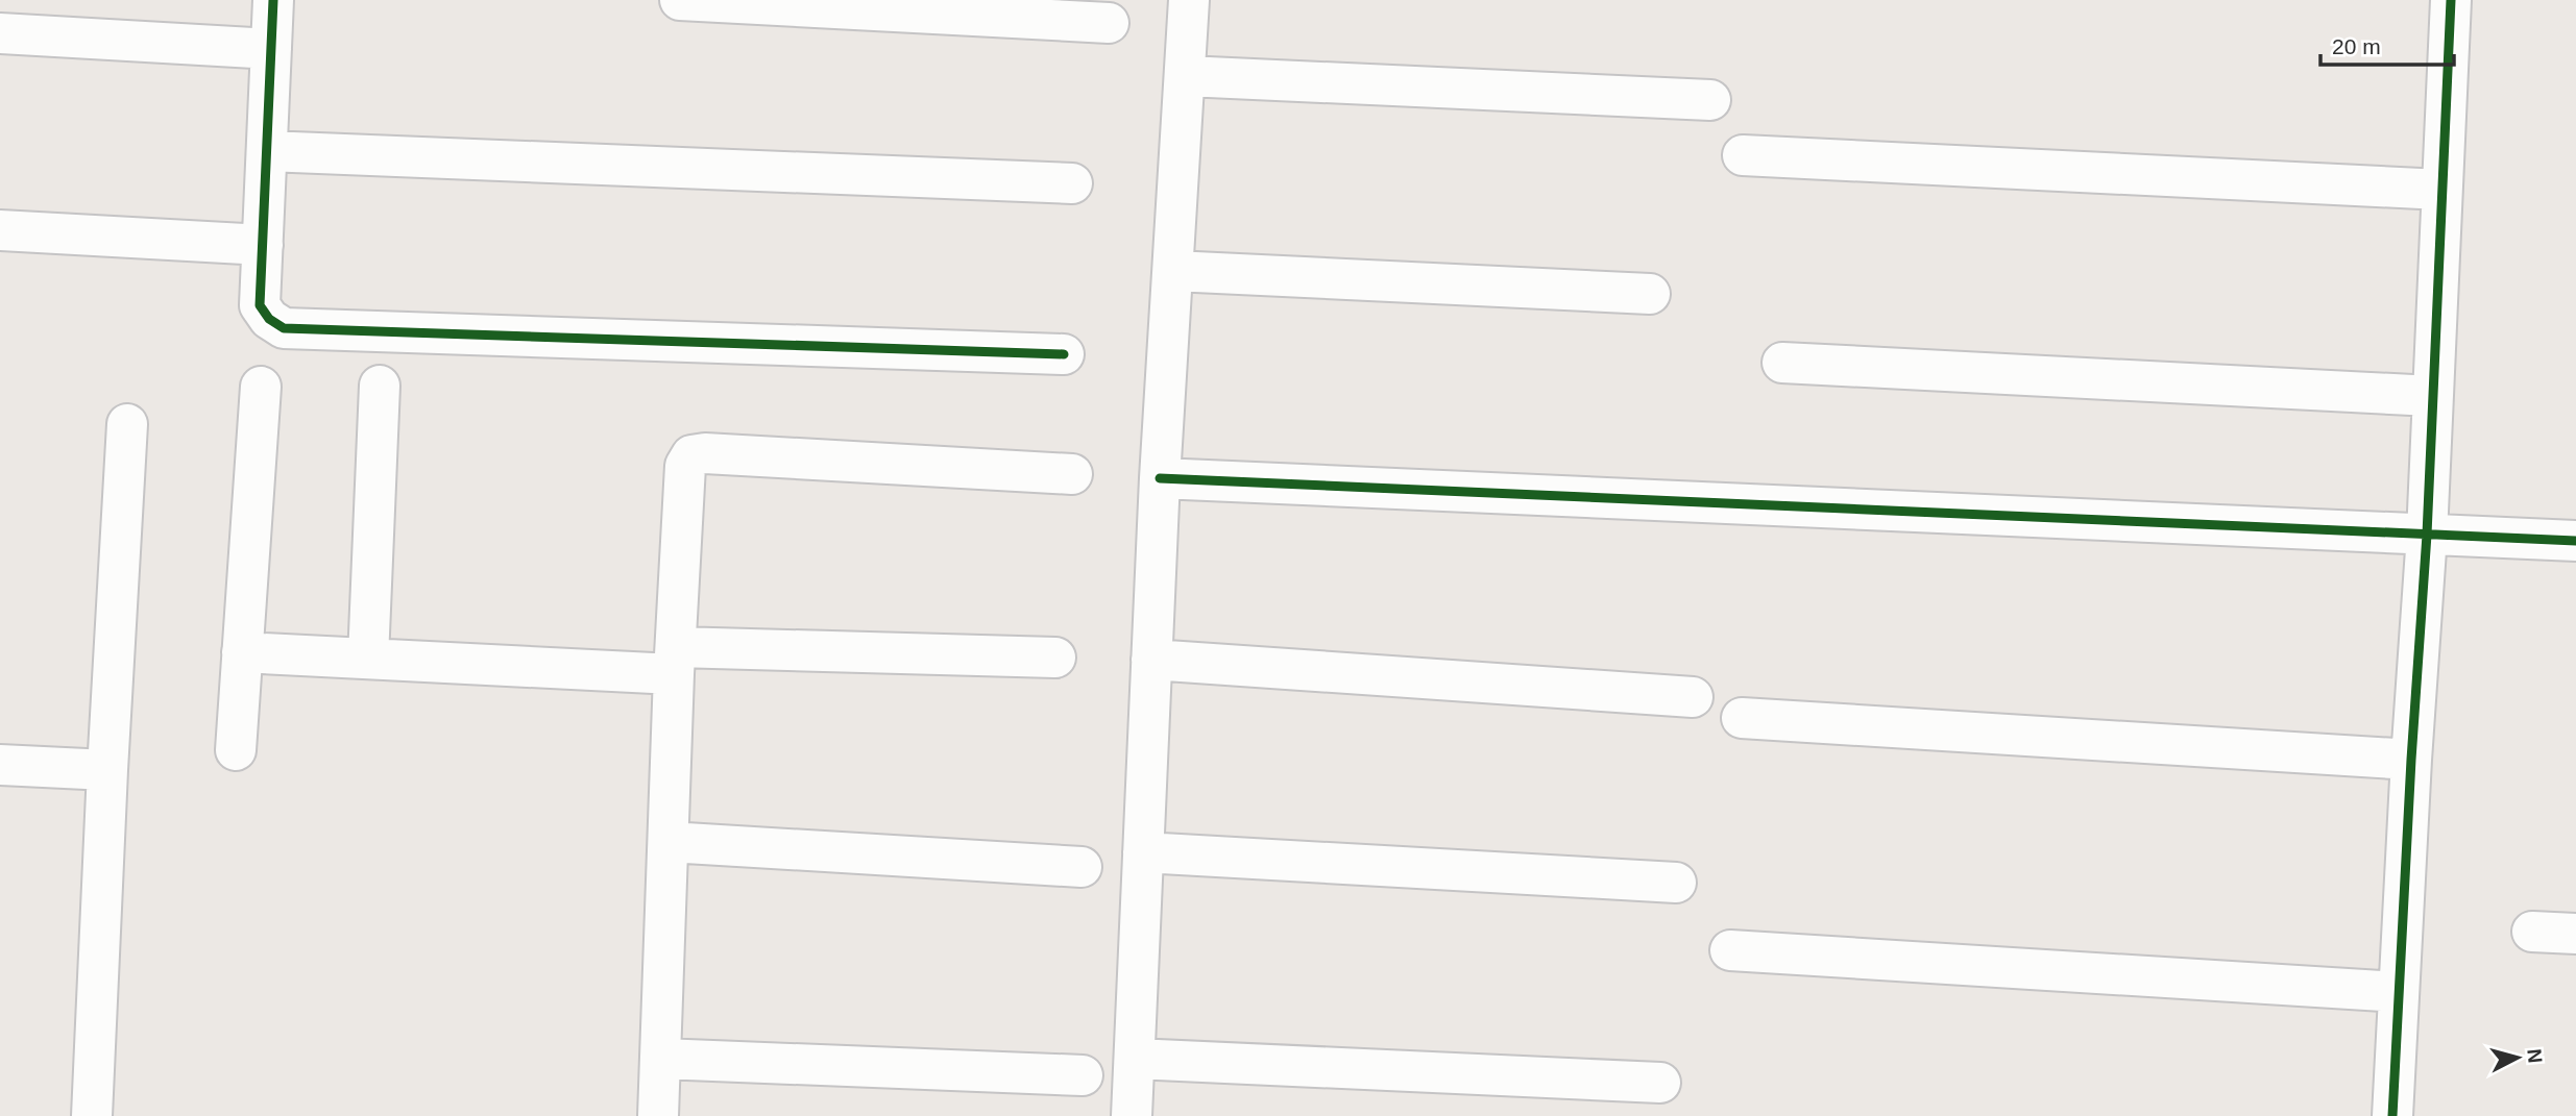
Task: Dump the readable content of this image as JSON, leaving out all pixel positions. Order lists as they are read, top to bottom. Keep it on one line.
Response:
{"scale_bar":"20 m","north":"right"}
